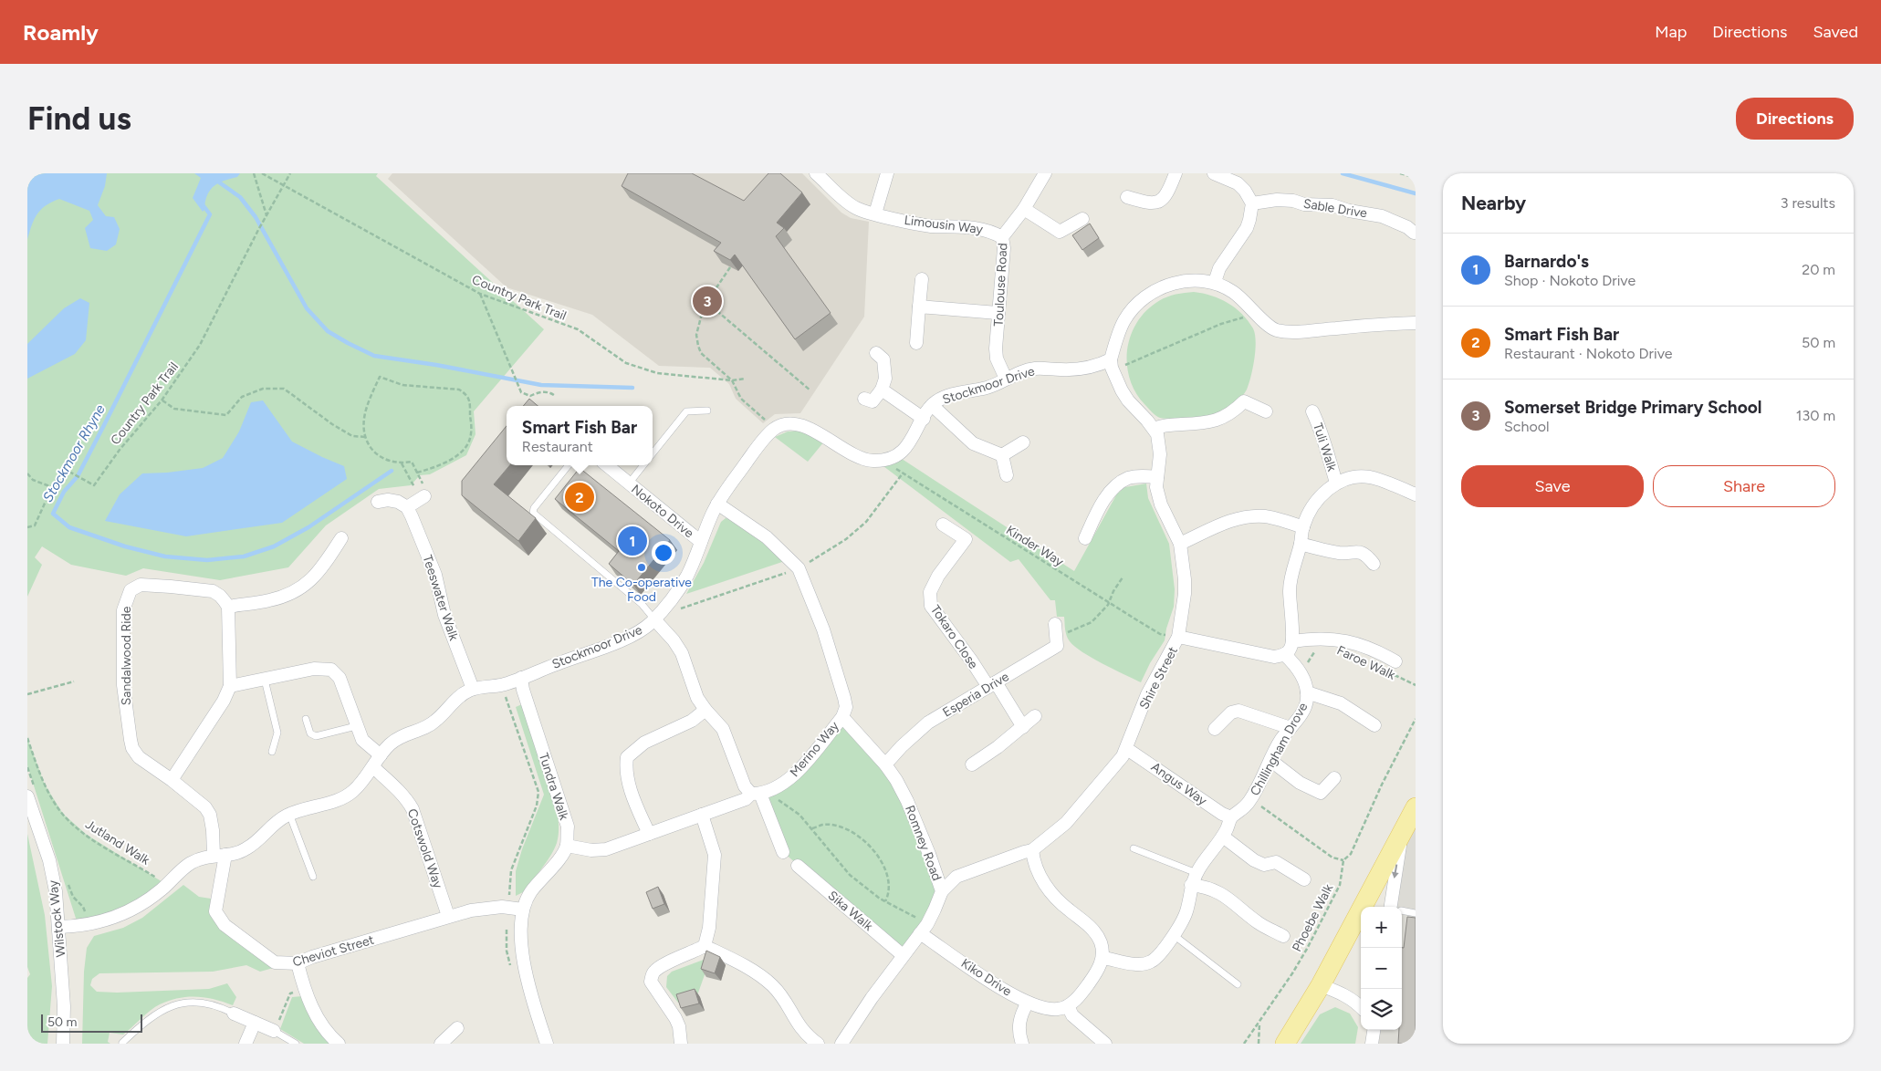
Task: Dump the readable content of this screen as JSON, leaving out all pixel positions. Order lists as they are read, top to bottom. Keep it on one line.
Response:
{"streets":{"street":["Sable Drive","Limousin Way","Toulouse Road","Stockmoor Drive","Tuli Walk","Nokoto Drive","Teeswater Walk","Tokaro Close","Sandalwood Ride","Faroe Walk","Shire Street","Esperia Drive","Merino Way","Chillingham Drove","Angus Way","Tundra Walk","Romney Road","Cotswold Way","Sika Walk","Wilstock Way","Cheviot Street","Kiko Drive"],"path":["Country Park Trail","Kinder Way","Jutland Walk","Phoebe Walk"]},"crossings":[["Limousin Way","Toulouse Road"],["Toulouse Road","Stockmoor Drive"],["Stockmoor Drive","Nokoto Drive"],["Stockmoor Drive","Kinder Way"],["Stockmoor Drive","Teeswater Walk"],["Stockmoor Drive","Shire Street"],["Stockmoor Drive","Merino Way"],["Stockmoor Drive","Tundra Walk"],["Kinder Way","Shire Street"],["Tokaro Close","Esperia Drive"],["Sandalwood Ride","Cheviot Street"],["Shire Street","Angus Way"],["Shire Street","Romney Road"],["Esperia Drive","Romney Road"],["Merino Way","Tundra Walk"],["Merino Way","Romney Road"],["Chillingham Drove","Angus Way"],["Romney Road","Sika Walk"],["Romney Road","Kiko Drive"],["Cotswold Way","Cheviot Street"]],"water":["Stockmoor Rhyne"],"places":["The Co-operative Food"],"scale_bar":"50 m","page":{"header":"Roamly","nav":["Map","Directions","Saved"],"buttons":["Directions",["Save","Share"]],"title":"Find us","heading":["Nearby","3 results"],"list":[{"mark":"1","name":"Barnardo's","note":"Shop · Nokoto Drive","value":"20 m"},{"mark":"2","name":"Smart Fish Bar","note":"Restaurant · Nokoto Drive","value":"50 m"},{"mark":"3","name":"Somerset Bridge Primary School","note":"School","value":"130 m"}],"pins":["3","2","1"],"popup":["Smart Fish Bar","Restaurant"],"map_buttons":["+","−"],"scale":"50 m"}}
